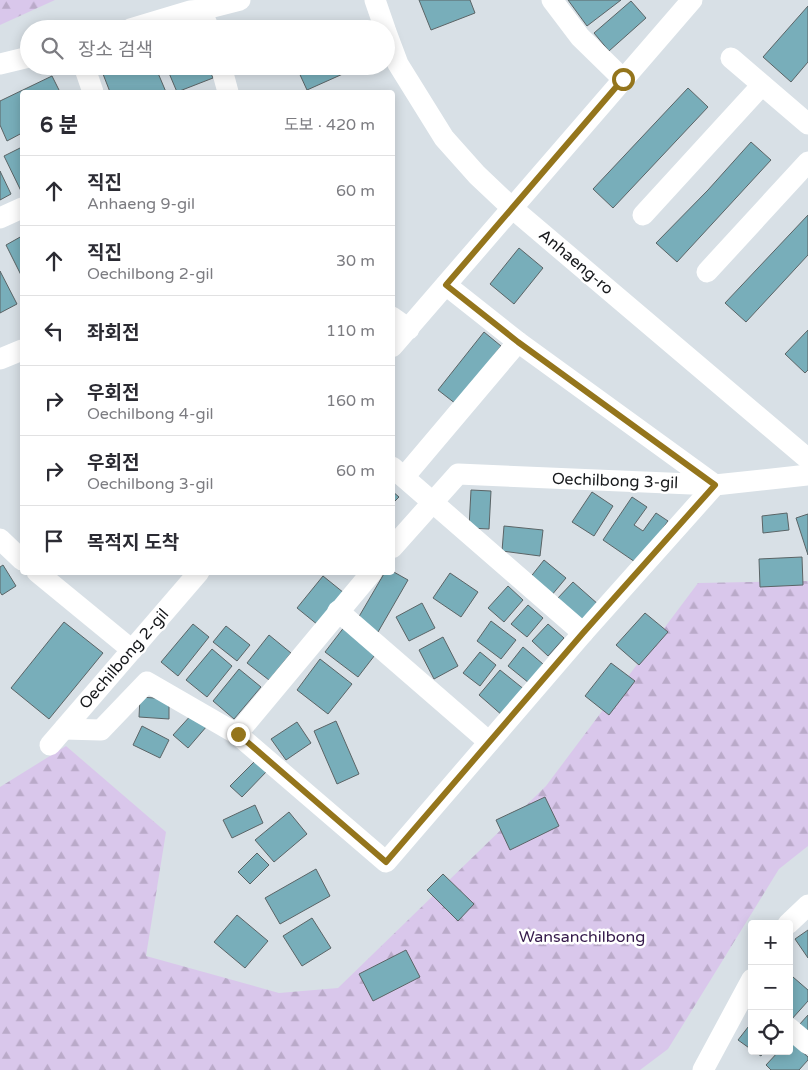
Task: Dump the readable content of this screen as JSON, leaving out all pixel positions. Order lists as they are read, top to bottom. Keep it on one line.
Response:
{"streets":{"street":["Anhaeng-ro","Oechilbong 3-gil","Oechilbong 2-gil"]},"parks":["Wansanchilbong"],"page":{"search":"장소 검색","heading":["6 분","도보 · 420 m"],"list":[["직진","Anhaeng 9-gil","60 m"],["직진","Oechilbong 2-gil","30 m"],["좌회전","110 m"],["우회전","Oechilbong 4-gil","160 m"],["우회전","Oechilbong 3-gil","60 m"],"목적지 도착"],"map_buttons":["+","−"]}}
